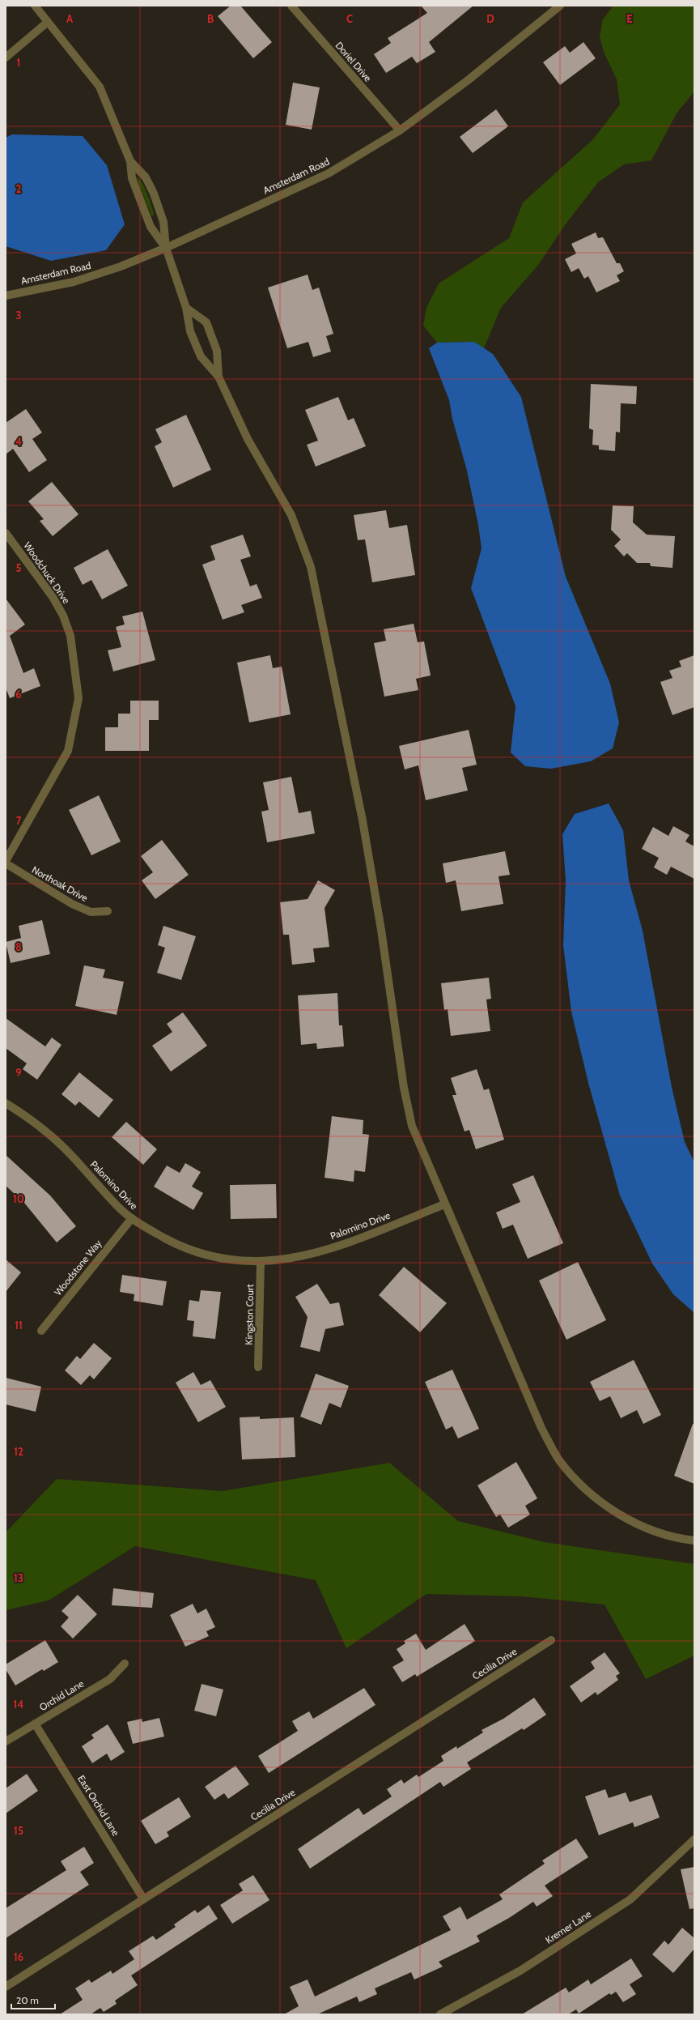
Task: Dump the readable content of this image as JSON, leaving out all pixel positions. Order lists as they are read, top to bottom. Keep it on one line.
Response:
{"streets":{"street":["Doriel Drive","Amsterdam Road","Woodchuck Drive","Northoak Drive","Palomino Drive","Woodstone Way","Kingston Court","Cecilia Drive","Orchid Lane","East Orchid Lane","Kremer Lane"]},"crossings":[["Doriel Drive","Amsterdam Road"],["Palomino Drive","Woodstone Way"],["Palomino Drive","Kingston Court"],["Cecilia Drive","East Orchid Lane"],["Orchid Lane","East Orchid Lane"]],"scale_bar":"20 m","grid":{"columns":["A","B","C","D","E"],"rows":["1","2","3","4","5","6","7","8","9","10","11","12","13","14","15","16"]}}
